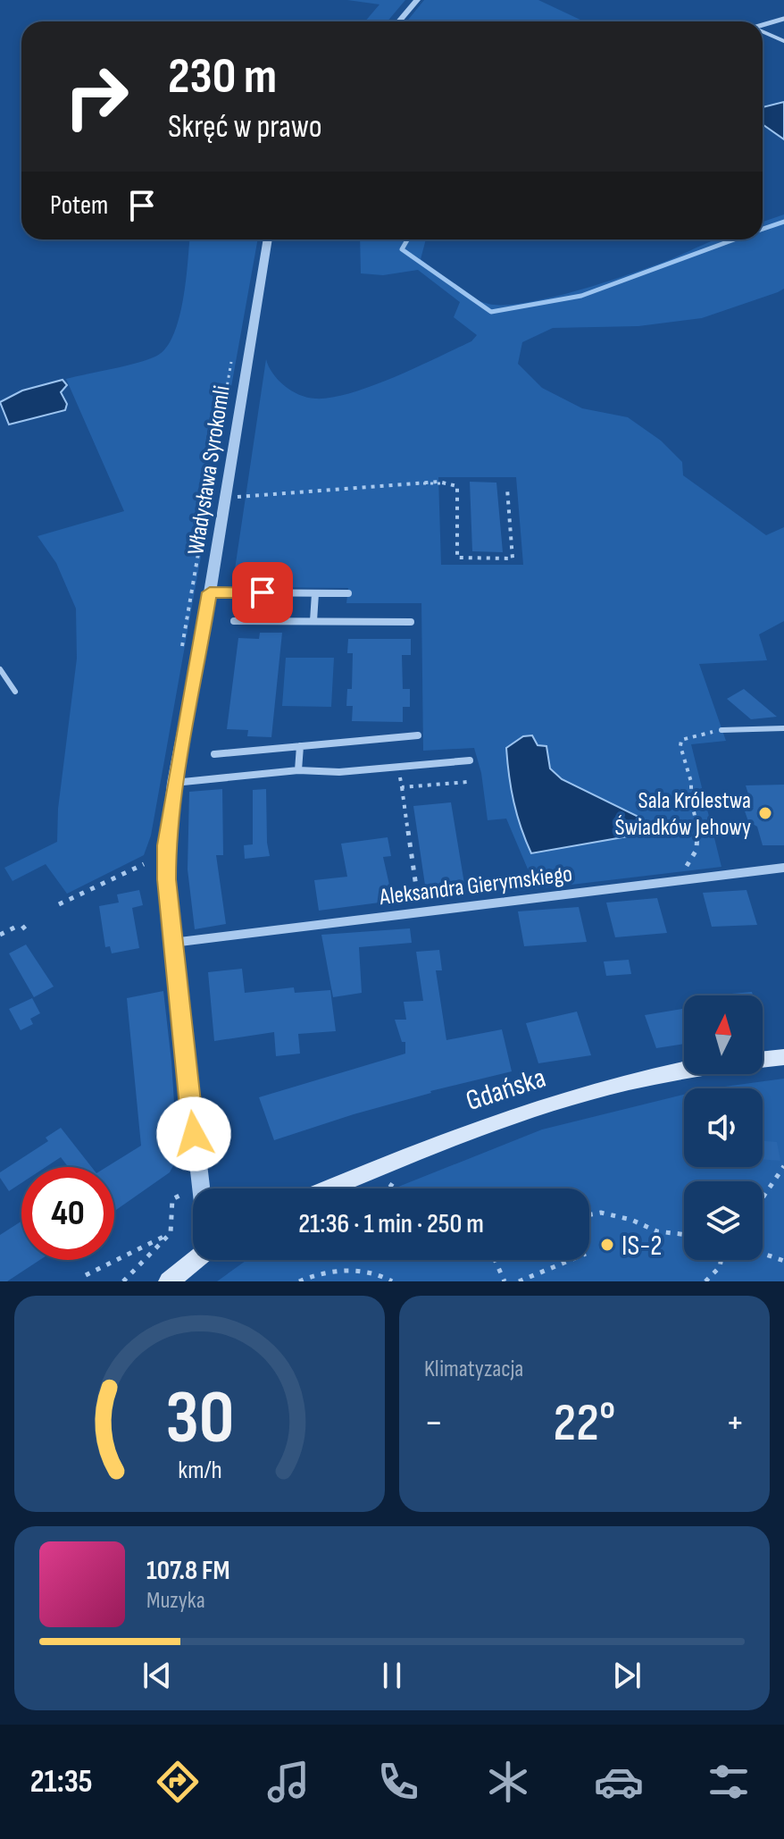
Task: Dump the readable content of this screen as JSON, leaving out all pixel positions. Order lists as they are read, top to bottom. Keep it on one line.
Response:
{"streets":{"main road":["Gdańska"],"street":["Władysława Syrokomli","Aleksandra Gierymskiego"]},"crossings":[["Władysława Syrokomli","Aleksandra Gierymskiego"]],"places":["Sala Królestwa Świadków Jehowy","IS-2"],"north":"top","page":{"turn":["230 m","Skręć w prawo"],"then":"Potem","limit":"40","trip":"21:36 · 1 min · 250 m","tile":"Klimatyzacja","heat":["−","22°","+"],"song":["107.8 FM","Muzyka"],"tabs":"21:35","gauge":["30","km/h"]}}
